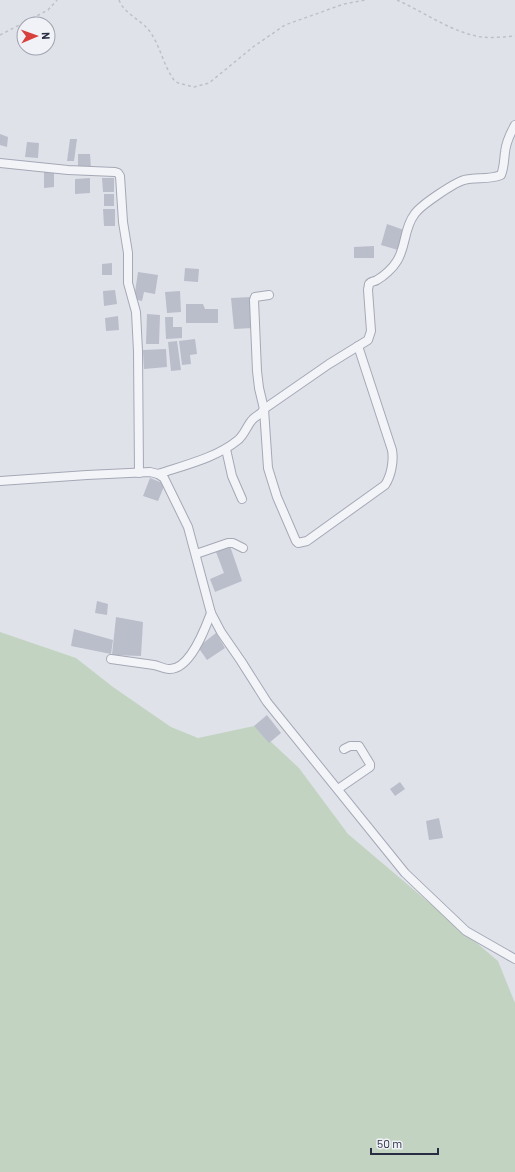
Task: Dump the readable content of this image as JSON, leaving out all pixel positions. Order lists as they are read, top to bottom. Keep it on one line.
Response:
{"scale_bar":"50 m","north":"right"}
